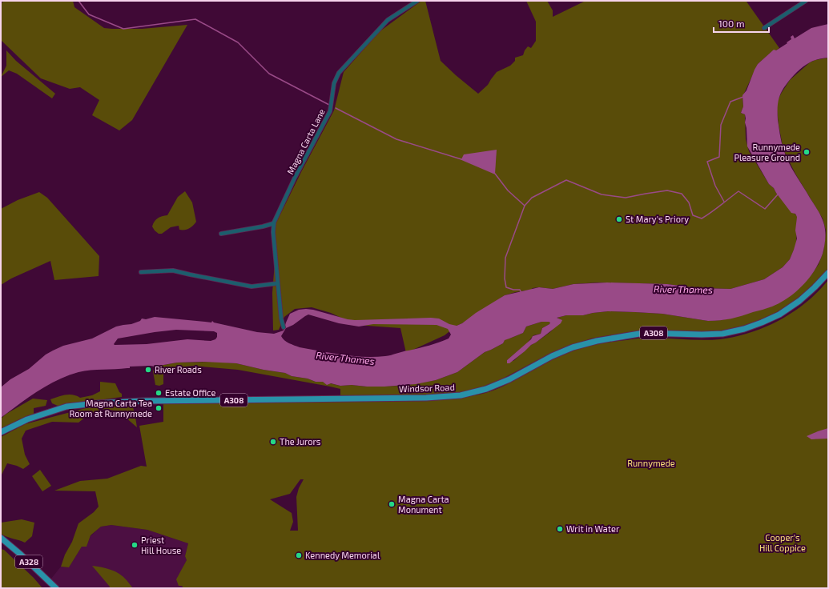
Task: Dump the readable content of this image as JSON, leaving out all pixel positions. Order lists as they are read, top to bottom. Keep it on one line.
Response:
{"streets":{"main road":["A308","Windsor Road","A328"],"street":["Magna Carta Lane"]},"water":["River Thames"],"parks":["Runnymede","Cooper's Hill Coppice"],"places":["Runnymede Pleasure Ground","St Mary's Priory","River Roads","Estate Office","Magna Carta Tea Room at Runnymede","The Jurors","Magna Carta Monument","Writ in Water","Priest Hill House","Kennedy Memorial"],"scale_bar":"100 m"}
